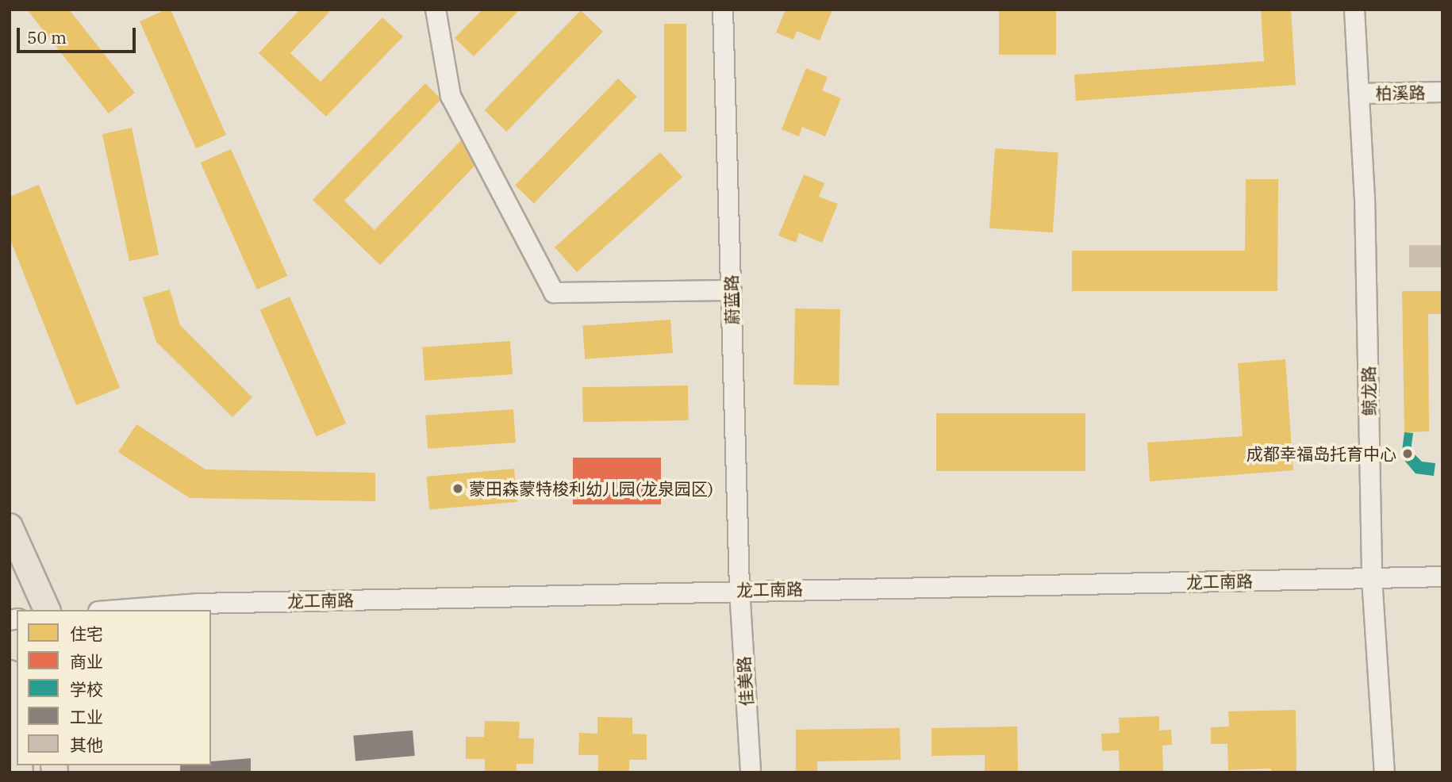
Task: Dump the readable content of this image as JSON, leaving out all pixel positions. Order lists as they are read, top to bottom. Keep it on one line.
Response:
{"streets":{"street":["柏溪路","蔚蓝路","鲸龙路","龙工南路","佳美路"]},"crossings":[["柏溪路","鲸龙路"],["蔚蓝路","龙工南路"],["蔚蓝路","佳美路"],["鲸龙路","龙工南路"],["龙工南路","佳美路"]],"places":["成都幸福岛托育中心","蒙田森蒙特梭利幼儿园(龙泉园区)"],"legend":["住宅","商业","学校","工业","其他"],"scale_bar":"50 m"}
